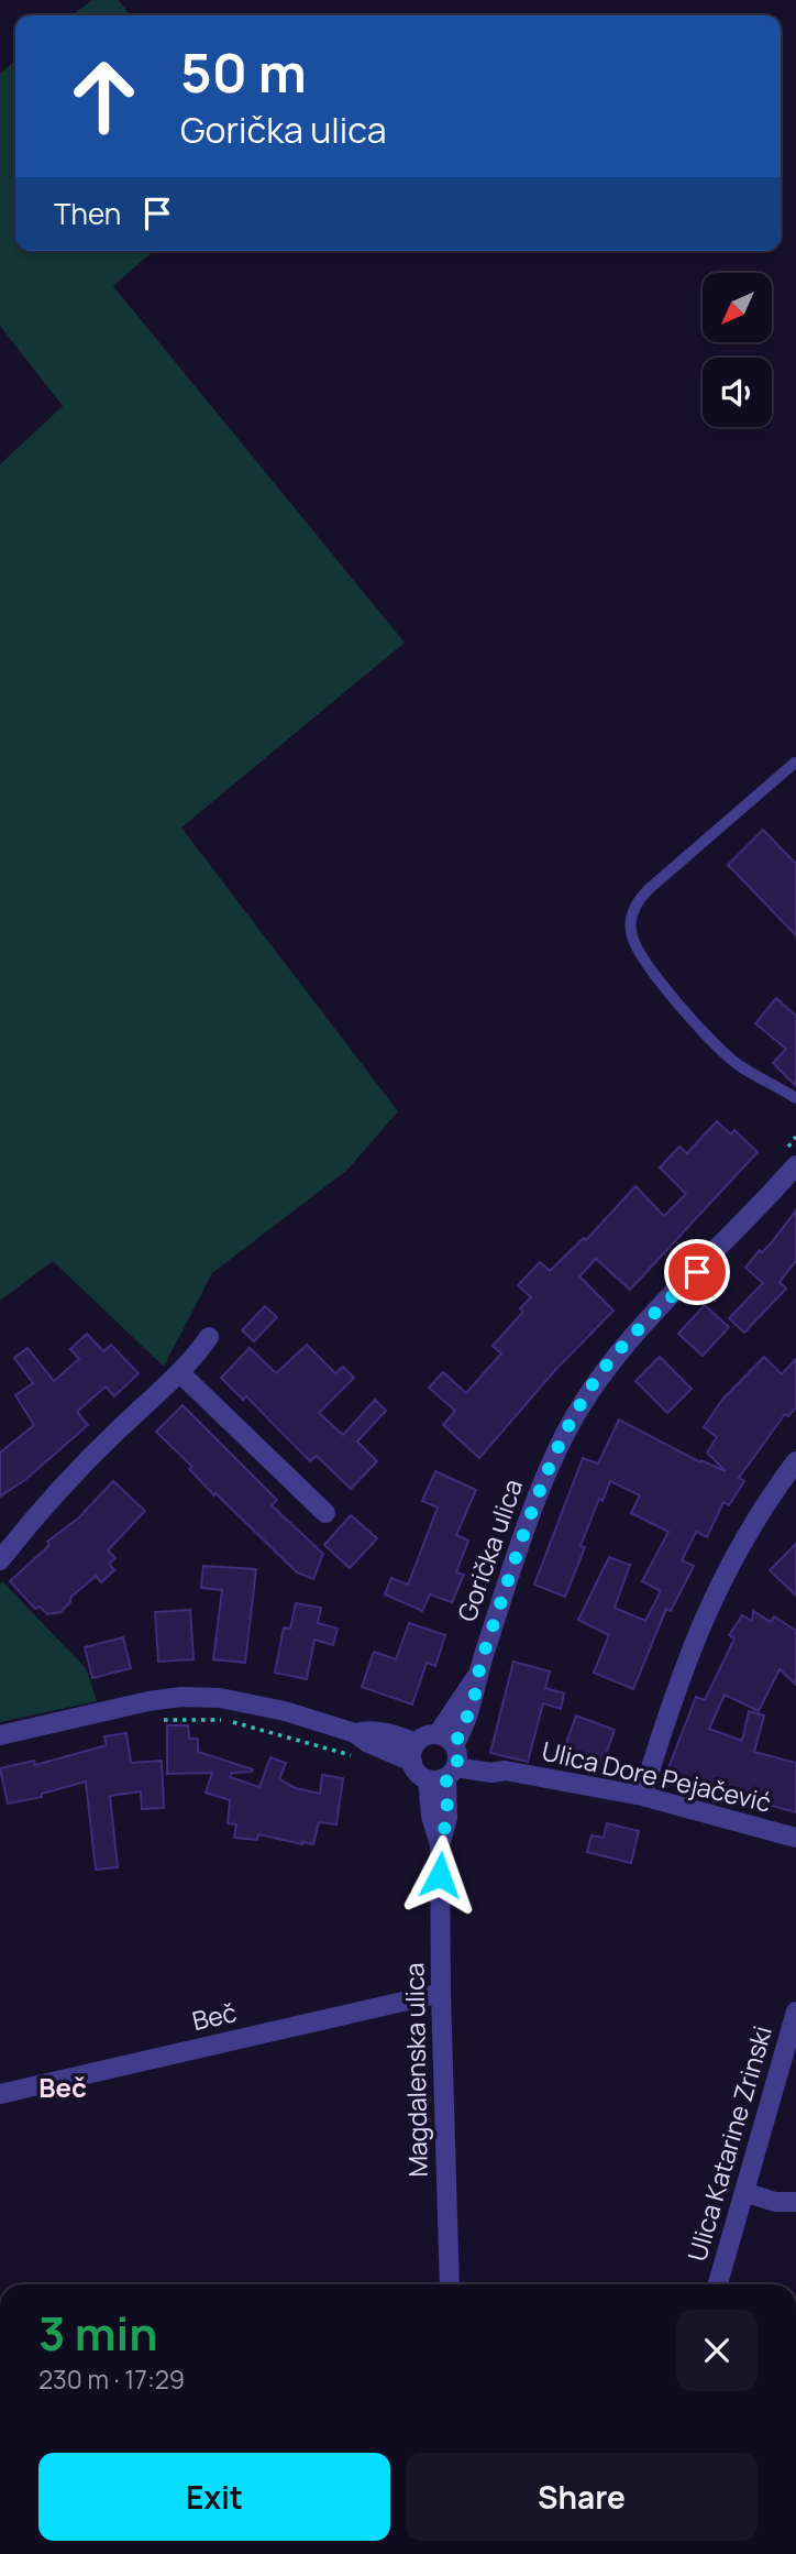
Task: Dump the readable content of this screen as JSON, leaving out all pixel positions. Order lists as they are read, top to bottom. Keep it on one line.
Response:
{"streets":{"street":["Gorička ulica","Ulica Dore Pejačević","Beč","Magdalenska ulica","Ulica Katarine Zrinski"]},"crossings":[["Gorička ulica","Ulica Dore Pejačević"],["Gorička ulica","Magdalenska ulica"],["Ulica Dore Pejačević","Magdalenska ulica"],["Beč","Magdalenska ulica"]],"districts":["Beč"],"north":"bottom left","page":{"turn":["50 m","Gorička ulica"],"then":"Then","heading":["3 min","230 m · 17:29"],"buttons":["Exit","Share"]}}
